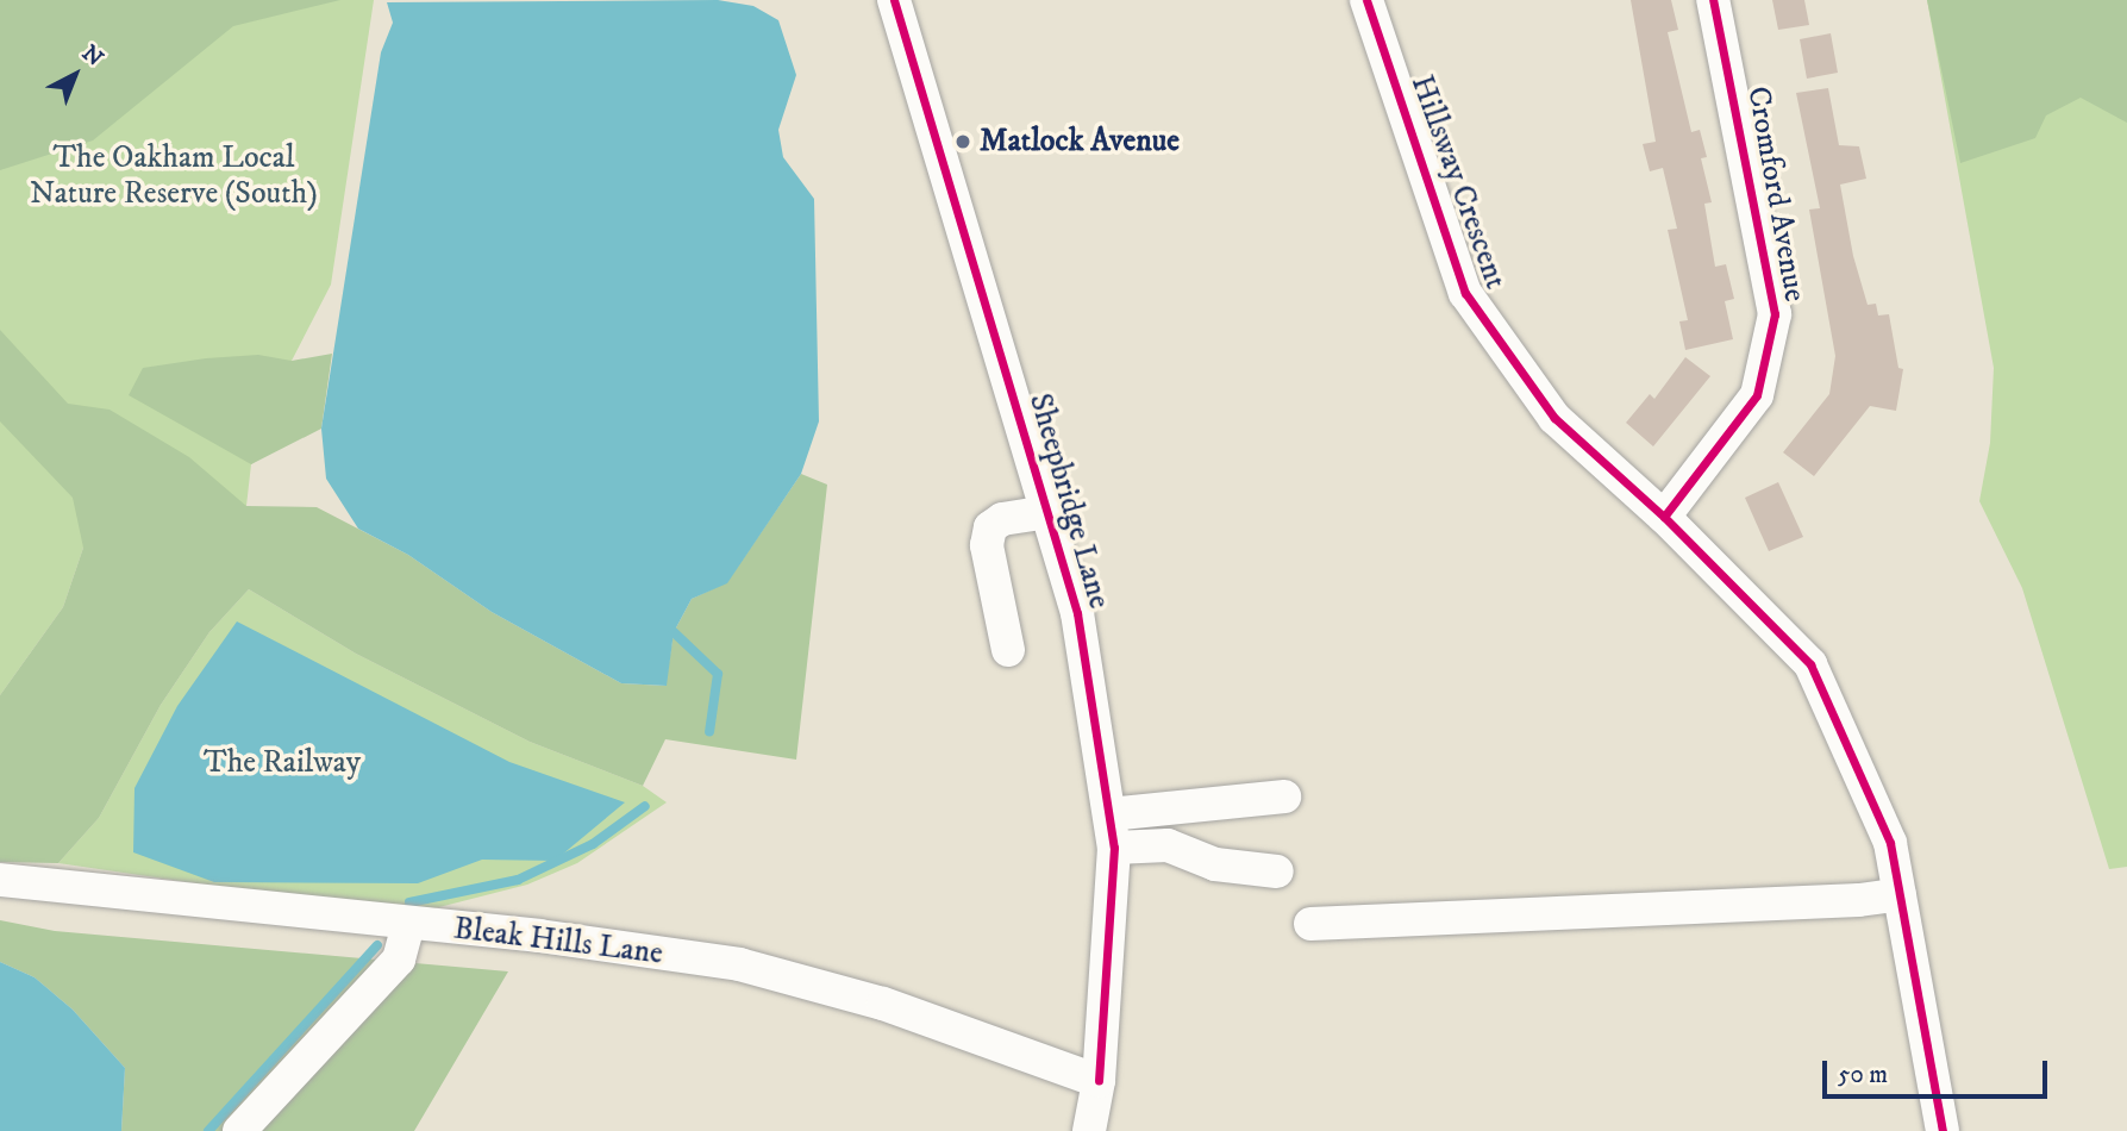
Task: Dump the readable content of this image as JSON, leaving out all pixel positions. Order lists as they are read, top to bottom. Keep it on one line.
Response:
{"streets":{"street":["Hillsway Crescent","Cromford Avenue","Sheepbridge Lane","Bleak Hills Lane"]},"crossings":[["Hillsway Crescent","Cromford Avenue"],["Sheepbridge Lane","Bleak Hills Lane"]],"parks":["The Oakham Local Nature Reserve (South)","The Railway"],"places":["Matlock Avenue"],"scale_bar":"50 m","north":"top right"}
